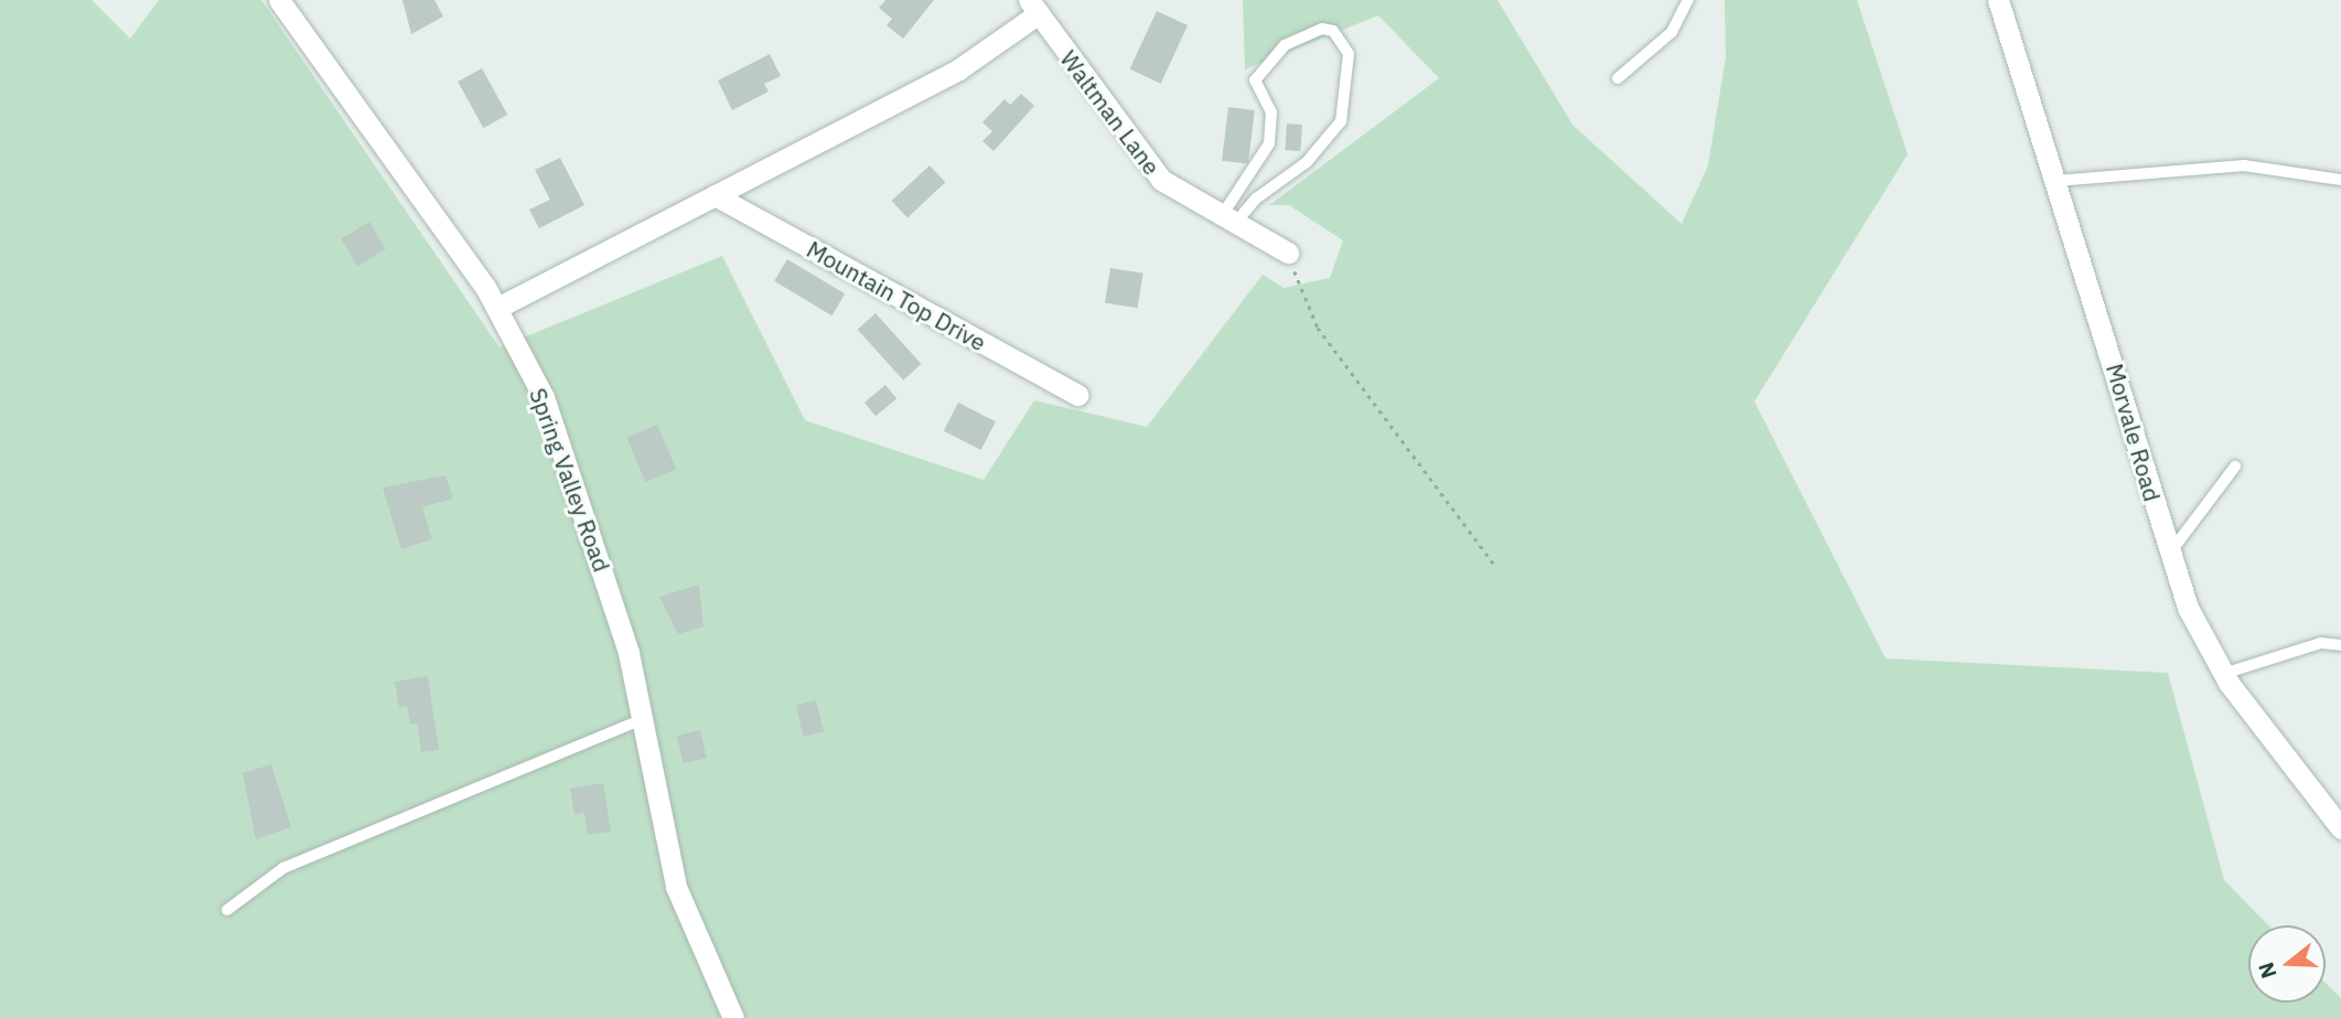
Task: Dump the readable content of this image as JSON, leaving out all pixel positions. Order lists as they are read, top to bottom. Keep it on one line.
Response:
{"streets":{"street":["Waltman Lane","Mountain Top Drive","Morvale Road","Spring Valley Road"]},"north":"left"}
